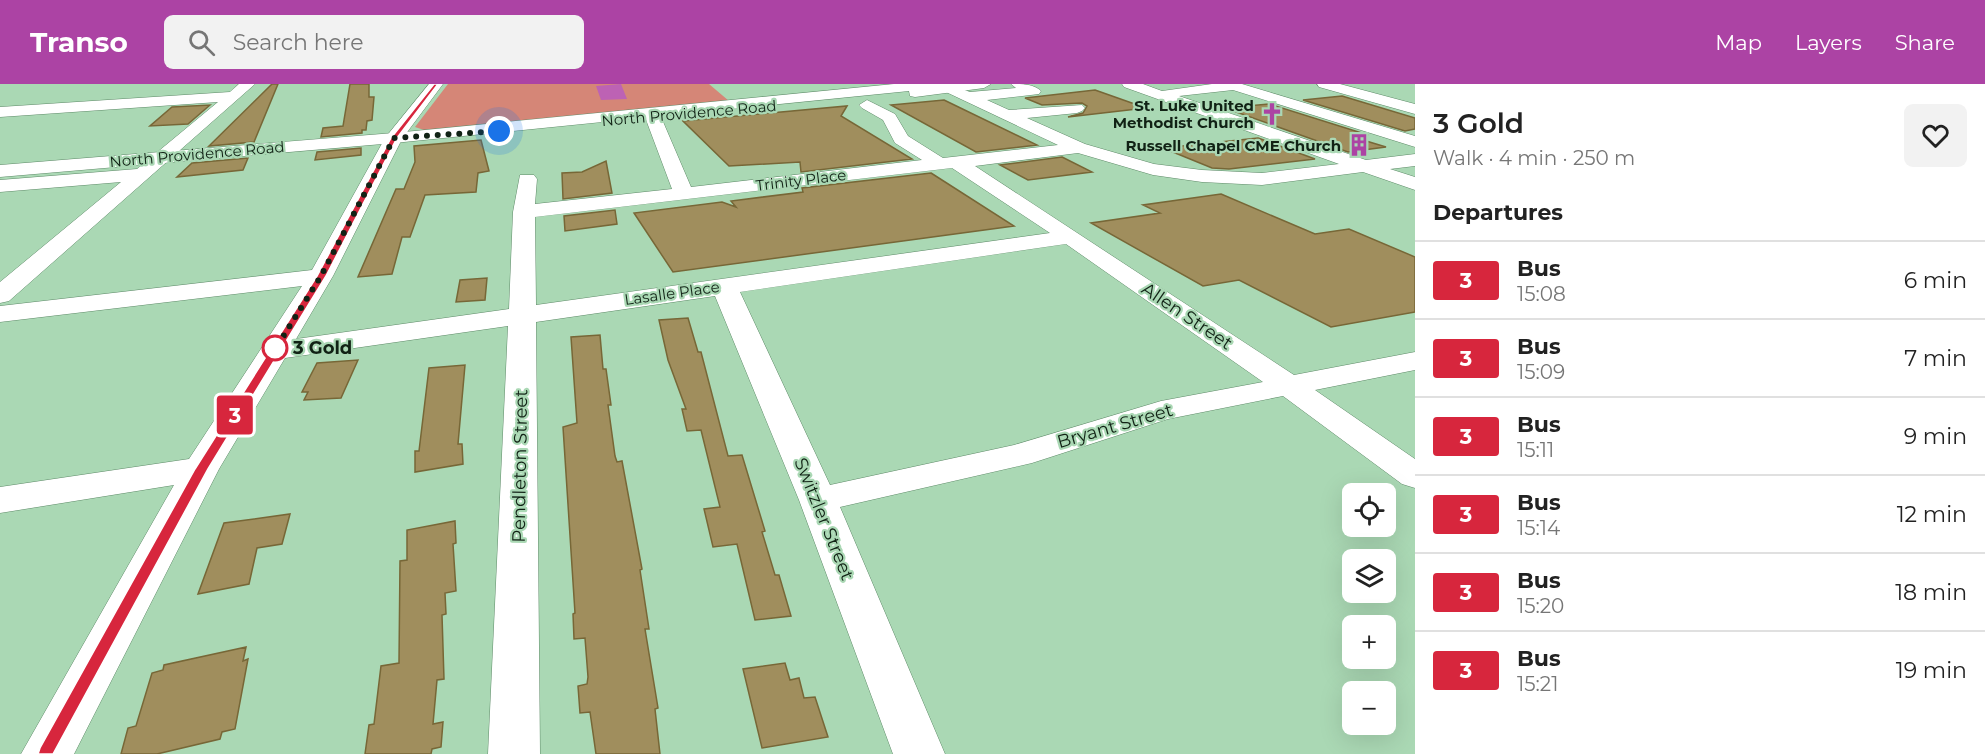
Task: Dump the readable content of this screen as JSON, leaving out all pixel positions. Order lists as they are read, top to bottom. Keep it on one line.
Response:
{"streets":{"street":["North Providence Road","Trinity Place","Lasalle Place","Allen Street","Bryant Street","Pendleton Street","Switzler Street"]},"crossings":[["Trinity Place","Allen Street"],["Trinity Place","Pendleton Street"],["Lasalle Place","Allen Street"],["Lasalle Place","Pendleton Street"],["Lasalle Place","Switzler Street"],["Allen Street","Bryant Street"],["Bryant Street","Switzler Street"]],"places":{"church":["St. Luke United Methodist Church"],"building":["Russell Chapel CME Church"],"other":["3 Gold"]},"lines":["bus line 3"],"page":{"header":"Transo","search":"Search here","nav":["Map","Layers","Share"],"on_map":"3","heading":[["3 Gold","Walk · 4 min · 250 m"],"Departures"],"list":[{"mark":"3","name":"Bus","note":"15:08","value":"6 min"},{"mark":"3","name":"Bus","note":"15:09","value":"7 min"},{"mark":"3","name":"Bus","note":"15:11","value":"9 min"},{"mark":"3","name":"Bus","note":"15:14","value":"12 min"},{"mark":"3","name":"Bus","note":"15:20","value":"18 min"},{"mark":"3","name":"Bus","note":"15:21","value":"19 min"}],"map_buttons":["+","−"]}}
